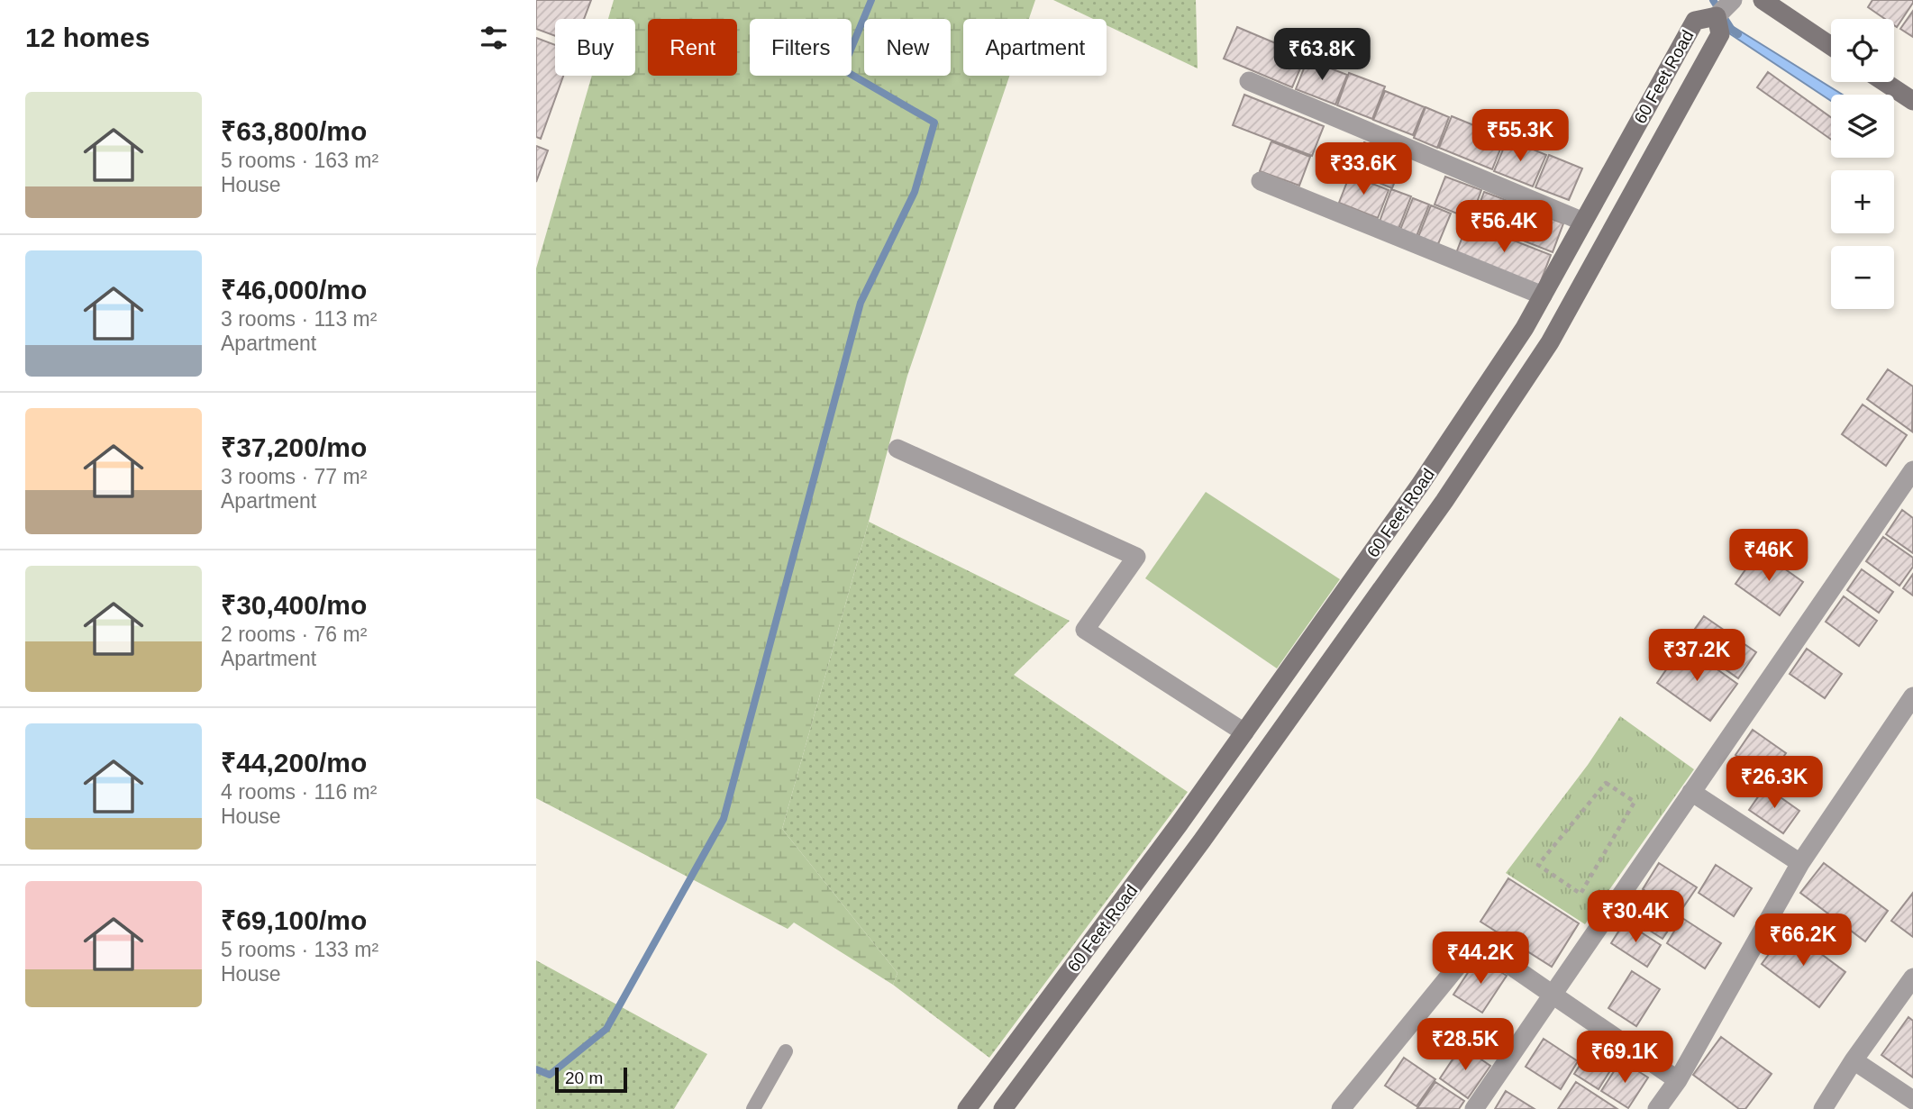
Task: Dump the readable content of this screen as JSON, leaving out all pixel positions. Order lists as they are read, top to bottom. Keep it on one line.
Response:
{"streets":{"street":["60 Feet Road"]},"scale_bar":"20 m","page":{"heading":"12 homes","map_buttons":["+","−"],"chip":["Buy","Rent","Filters","New","Apartment"],"price":["₹63.8K","₹55.3K","₹33.6K","₹56.4K","₹46K","₹37.2K","₹26.3K","₹30.4K","₹66.2K","₹44.2K","₹28.5K","₹69.1K"],"list":[{"name":"₹63,800/mo","note":"5 rooms · 163 m² · House"},{"name":"₹46,000/mo","note":"3 rooms · 113 m² · Apartment"},{"name":"₹37,200/mo","note":"3 rooms · 77 m² · Apartment"},{"name":"₹30,400/mo","note":"2 rooms · 76 m² · Apartment"},{"name":"₹44,200/mo","note":"4 rooms · 116 m² · House"},{"name":"₹69,100/mo","note":"5 rooms · 133 m² · House"}],"scale":"20 m"}}
